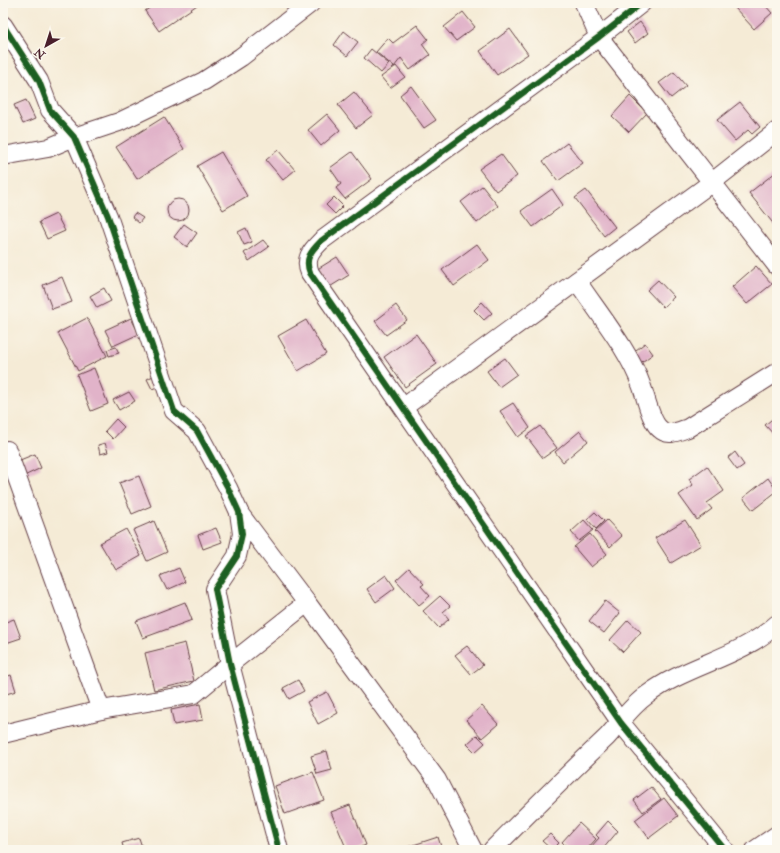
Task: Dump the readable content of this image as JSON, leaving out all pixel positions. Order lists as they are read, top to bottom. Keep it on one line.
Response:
{"north":"bottom left"}
